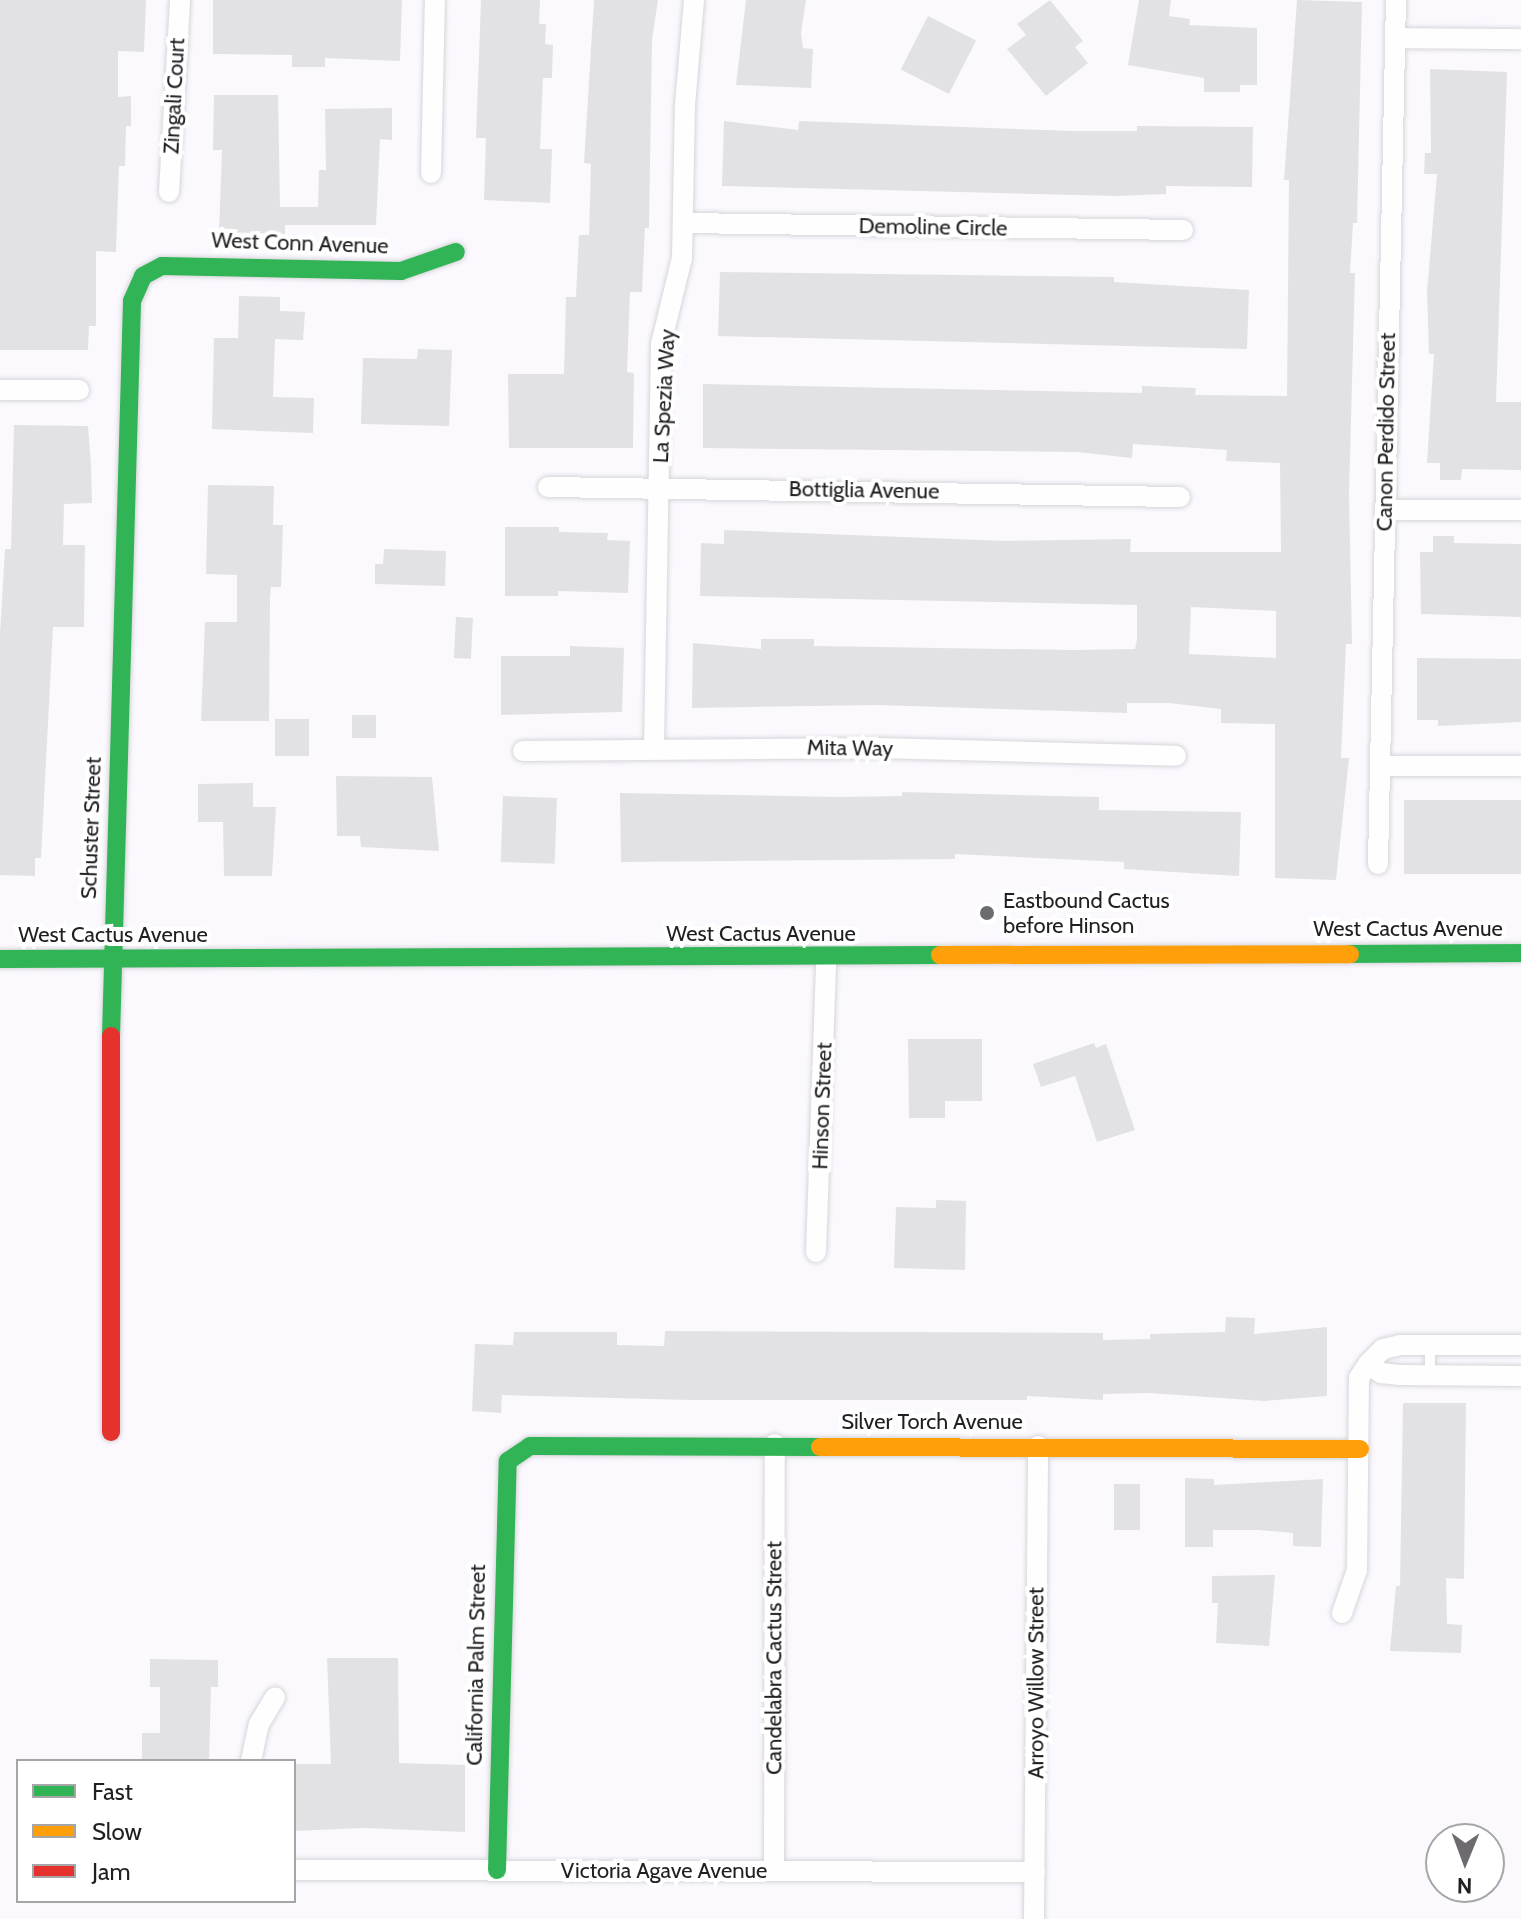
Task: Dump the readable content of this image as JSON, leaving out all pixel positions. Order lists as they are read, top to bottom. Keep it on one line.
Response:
{"streets":{"street":["Zingali Court","Demoline Circle","West Conn Avenue","La Spezia Way","Canon Perdido Street","Bottiglia Avenue","Mita Way","Schuster Street","West Cactus Avenue","Hinson Street","Silver Torch Avenue","Candelabra Cactus Street","California Palm Street","Arroyo Willow Street","Victoria Agave Avenue"]},"crossings":[["Demoline Circle","La Spezia Way"],["West Conn Avenue","Schuster Street"],["La Spezia Way","Bottiglia Avenue"],["La Spezia Way","Mita Way"],["Schuster Street","West Cactus Avenue"],["West Cactus Avenue","Hinson Street"],["Silver Torch Avenue","Candelabra Cactus Street"],["Silver Torch Avenue","California Palm Street"],["Silver Torch Avenue","Arroyo Willow Street"],["Candelabra Cactus Street","Victoria Agave Avenue"],["California Palm Street","Victoria Agave Avenue"],["Arroyo Willow Street","Victoria Agave Avenue"]],"places":["Eastbound Cactus before Hinson"],"legend":["Fast","Slow","Jam"],"north":"bottom"}
